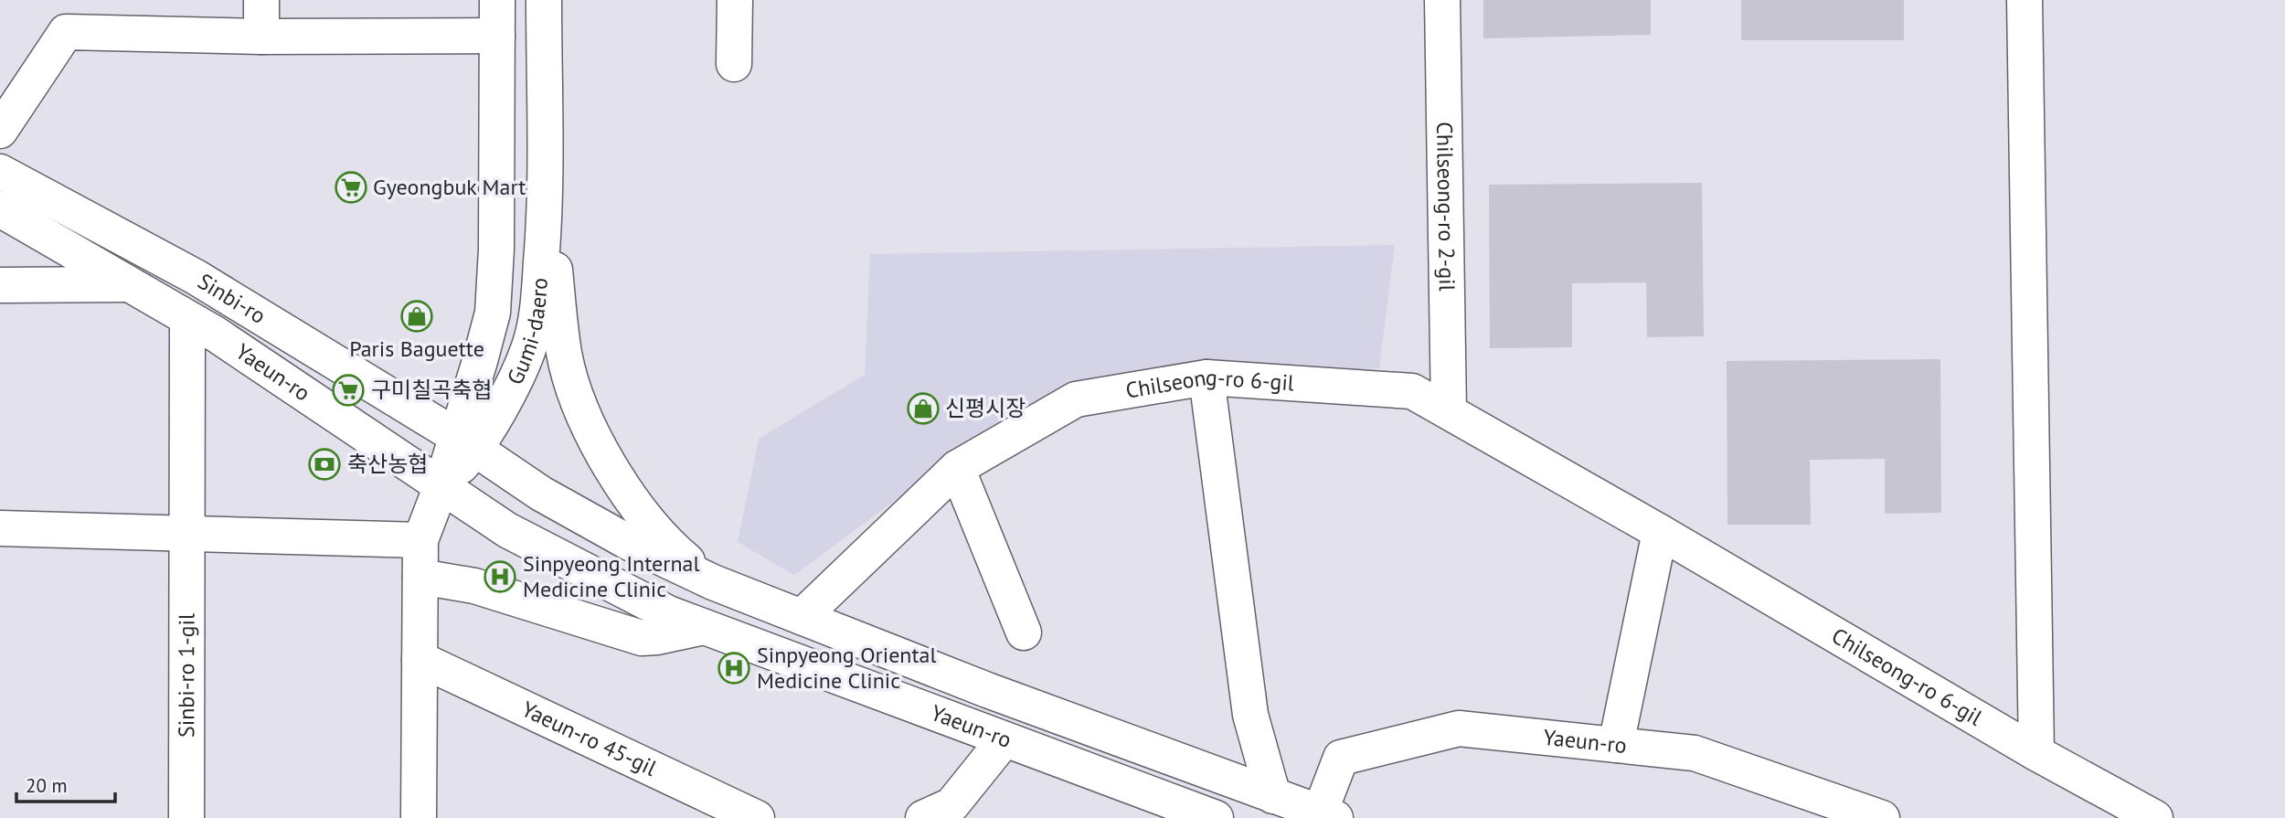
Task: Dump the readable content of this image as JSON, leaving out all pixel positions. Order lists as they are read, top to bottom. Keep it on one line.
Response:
{"streets":{"street":["Chilseong-ro 2-gil","Sinbi-ro","Gumi-daero","Yaeun-ro","Chilseong-ro 6-gil","Sinbi-ro 1-gil","Yaeun-ro 45-gil"]},"crossings":[["Chilseong-ro 2-gil","Chilseong-ro 6-gil"],["Sinbi-ro","Gumi-daero"],["Sinbi-ro","Yaeun-ro"],["Gumi-daero","Yaeun-ro"],["Yaeun-ro","Chilseong-ro 6-gil"],["Yaeun-ro","Sinbi-ro 1-gil"]],"places":{"supermarket":["Gyeongbuk Mart","구미칠곡축협"],"shop":["Paris Baguette","신평시장"],"bank":["축산농협"],"hospital":["Sinpyeong Internal Medicine Clinic","Sinpyeong Oriental Medicine Clinic"]},"scale_bar":"20 m"}
